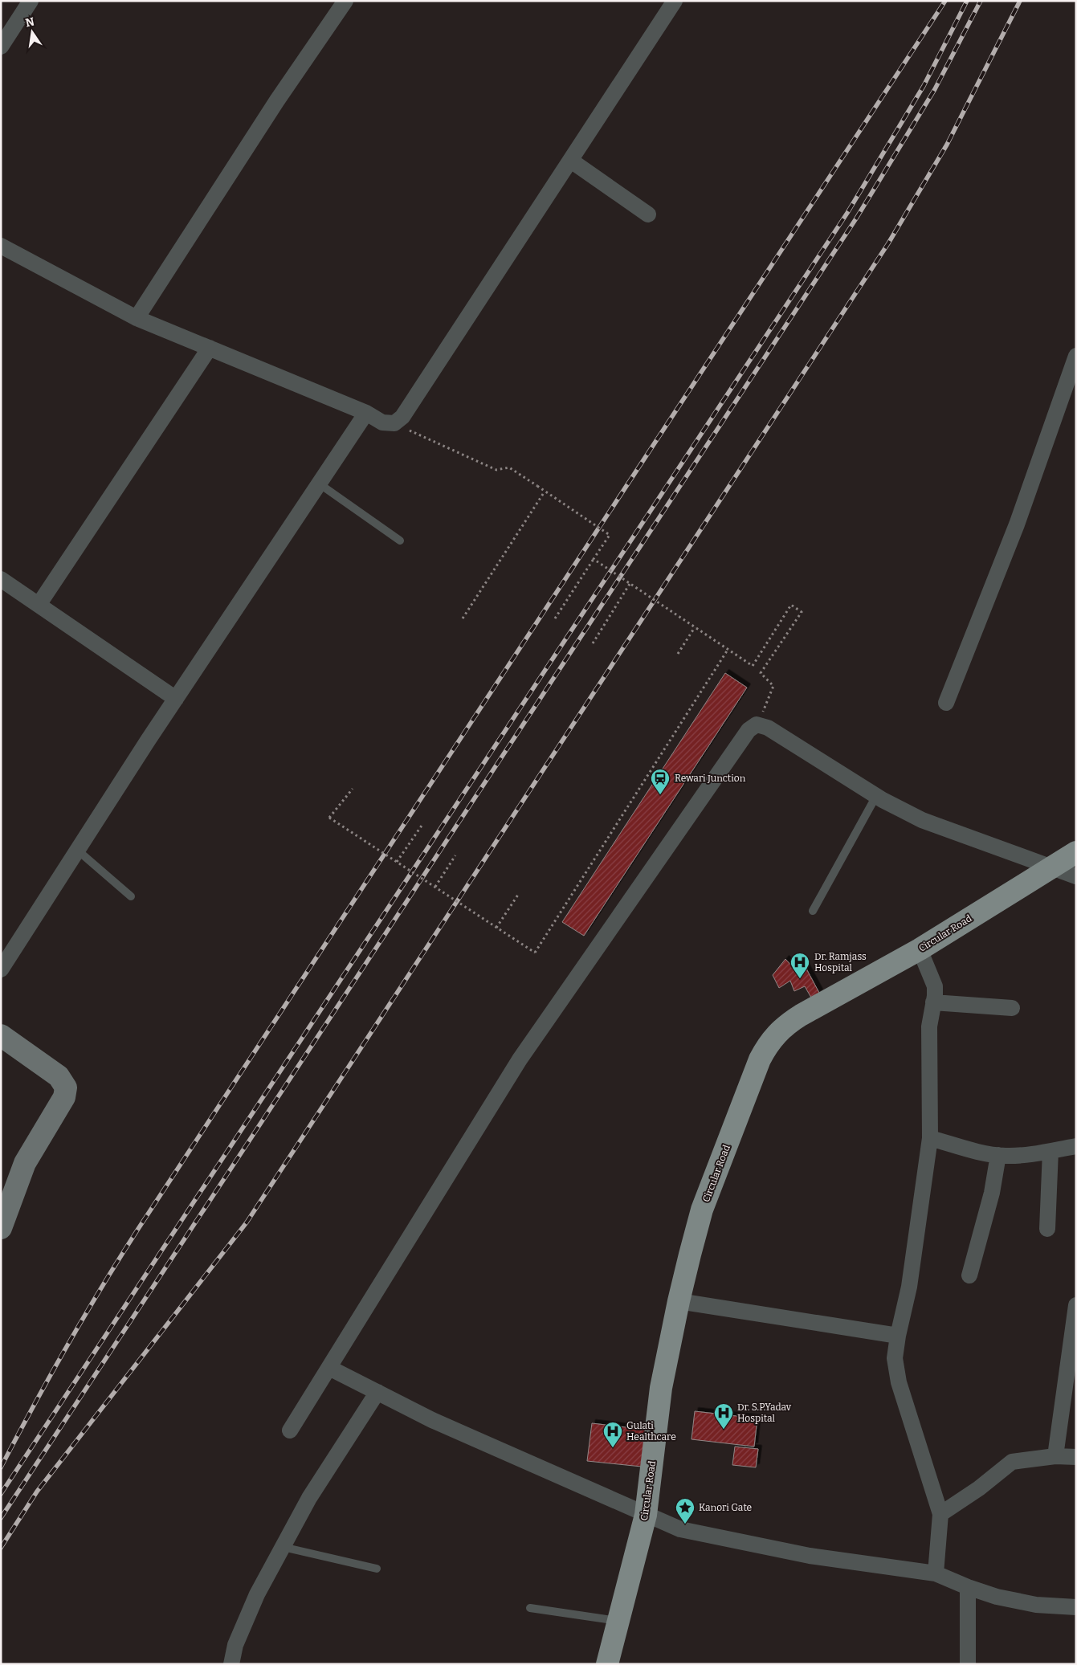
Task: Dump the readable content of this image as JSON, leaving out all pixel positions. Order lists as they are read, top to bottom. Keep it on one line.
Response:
{"streets":{"main road":["Circular Road"]},"places":{"station":["Rewari Junction"],"hospital":["Dr. Ramjass Hospital","Dr. S.P.Yadav Hospital","Gulati Healthcare"],"place":["Kanori Gate"]},"north":"top"}
